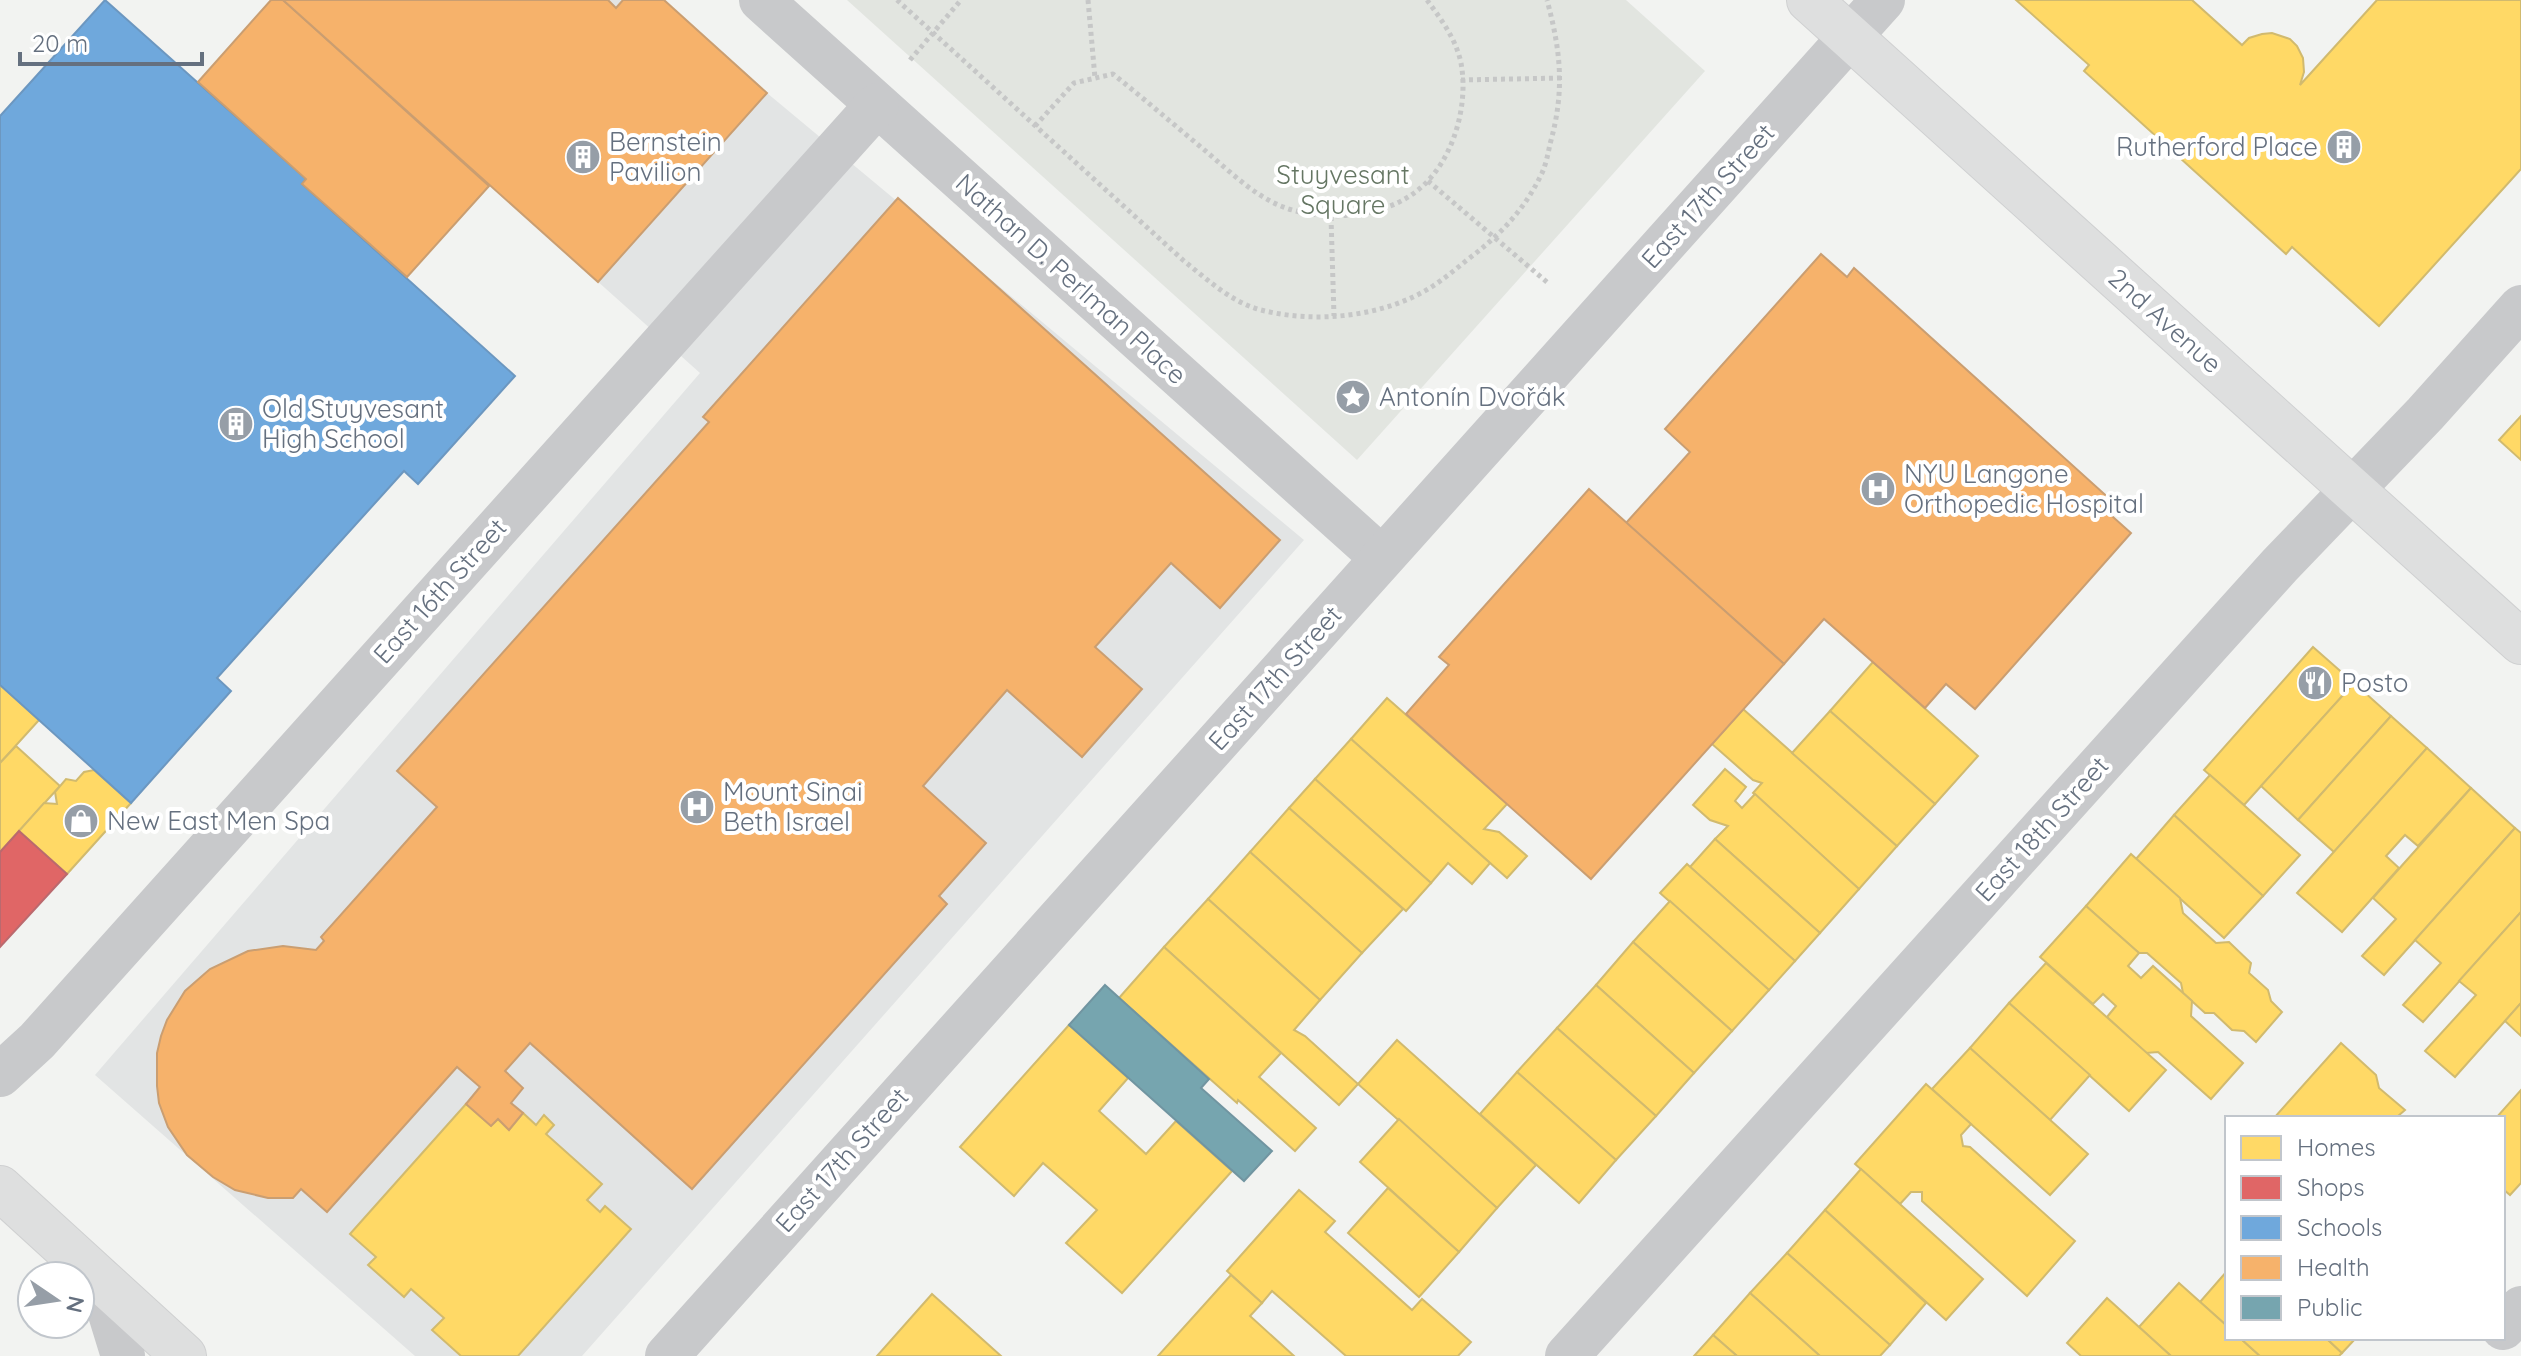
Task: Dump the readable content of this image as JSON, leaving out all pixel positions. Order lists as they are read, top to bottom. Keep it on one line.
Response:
{"streets":{"main road":["2nd Avenue"],"street":["East 17th Street","Nathan D. Perlman Place","East 16th Street","East 18th Street"]},"crossings":[["East 17th Street","Nathan D. Perlman Place"],["East 17th Street","2nd Avenue"],["Nathan D. Perlman Place","East 16th Street"],["2nd Avenue","East 18th Street"]],"parks":["Stuyvesant Square"],"places":{"building":["Rutherford Place","Bernstein Pavilion","Old Stuyvesant High School"],"place":["Antonín Dvořák"],"hospital":["NYU Langone Orthopedic Hospital","Mount Sinai Beth Israel"],"restaurant":["Posto"],"shop":["New East Men Spa"]},"legend":["Homes","Shops","Schools","Health","Public"],"scale_bar":"20 m","north":"right"}
